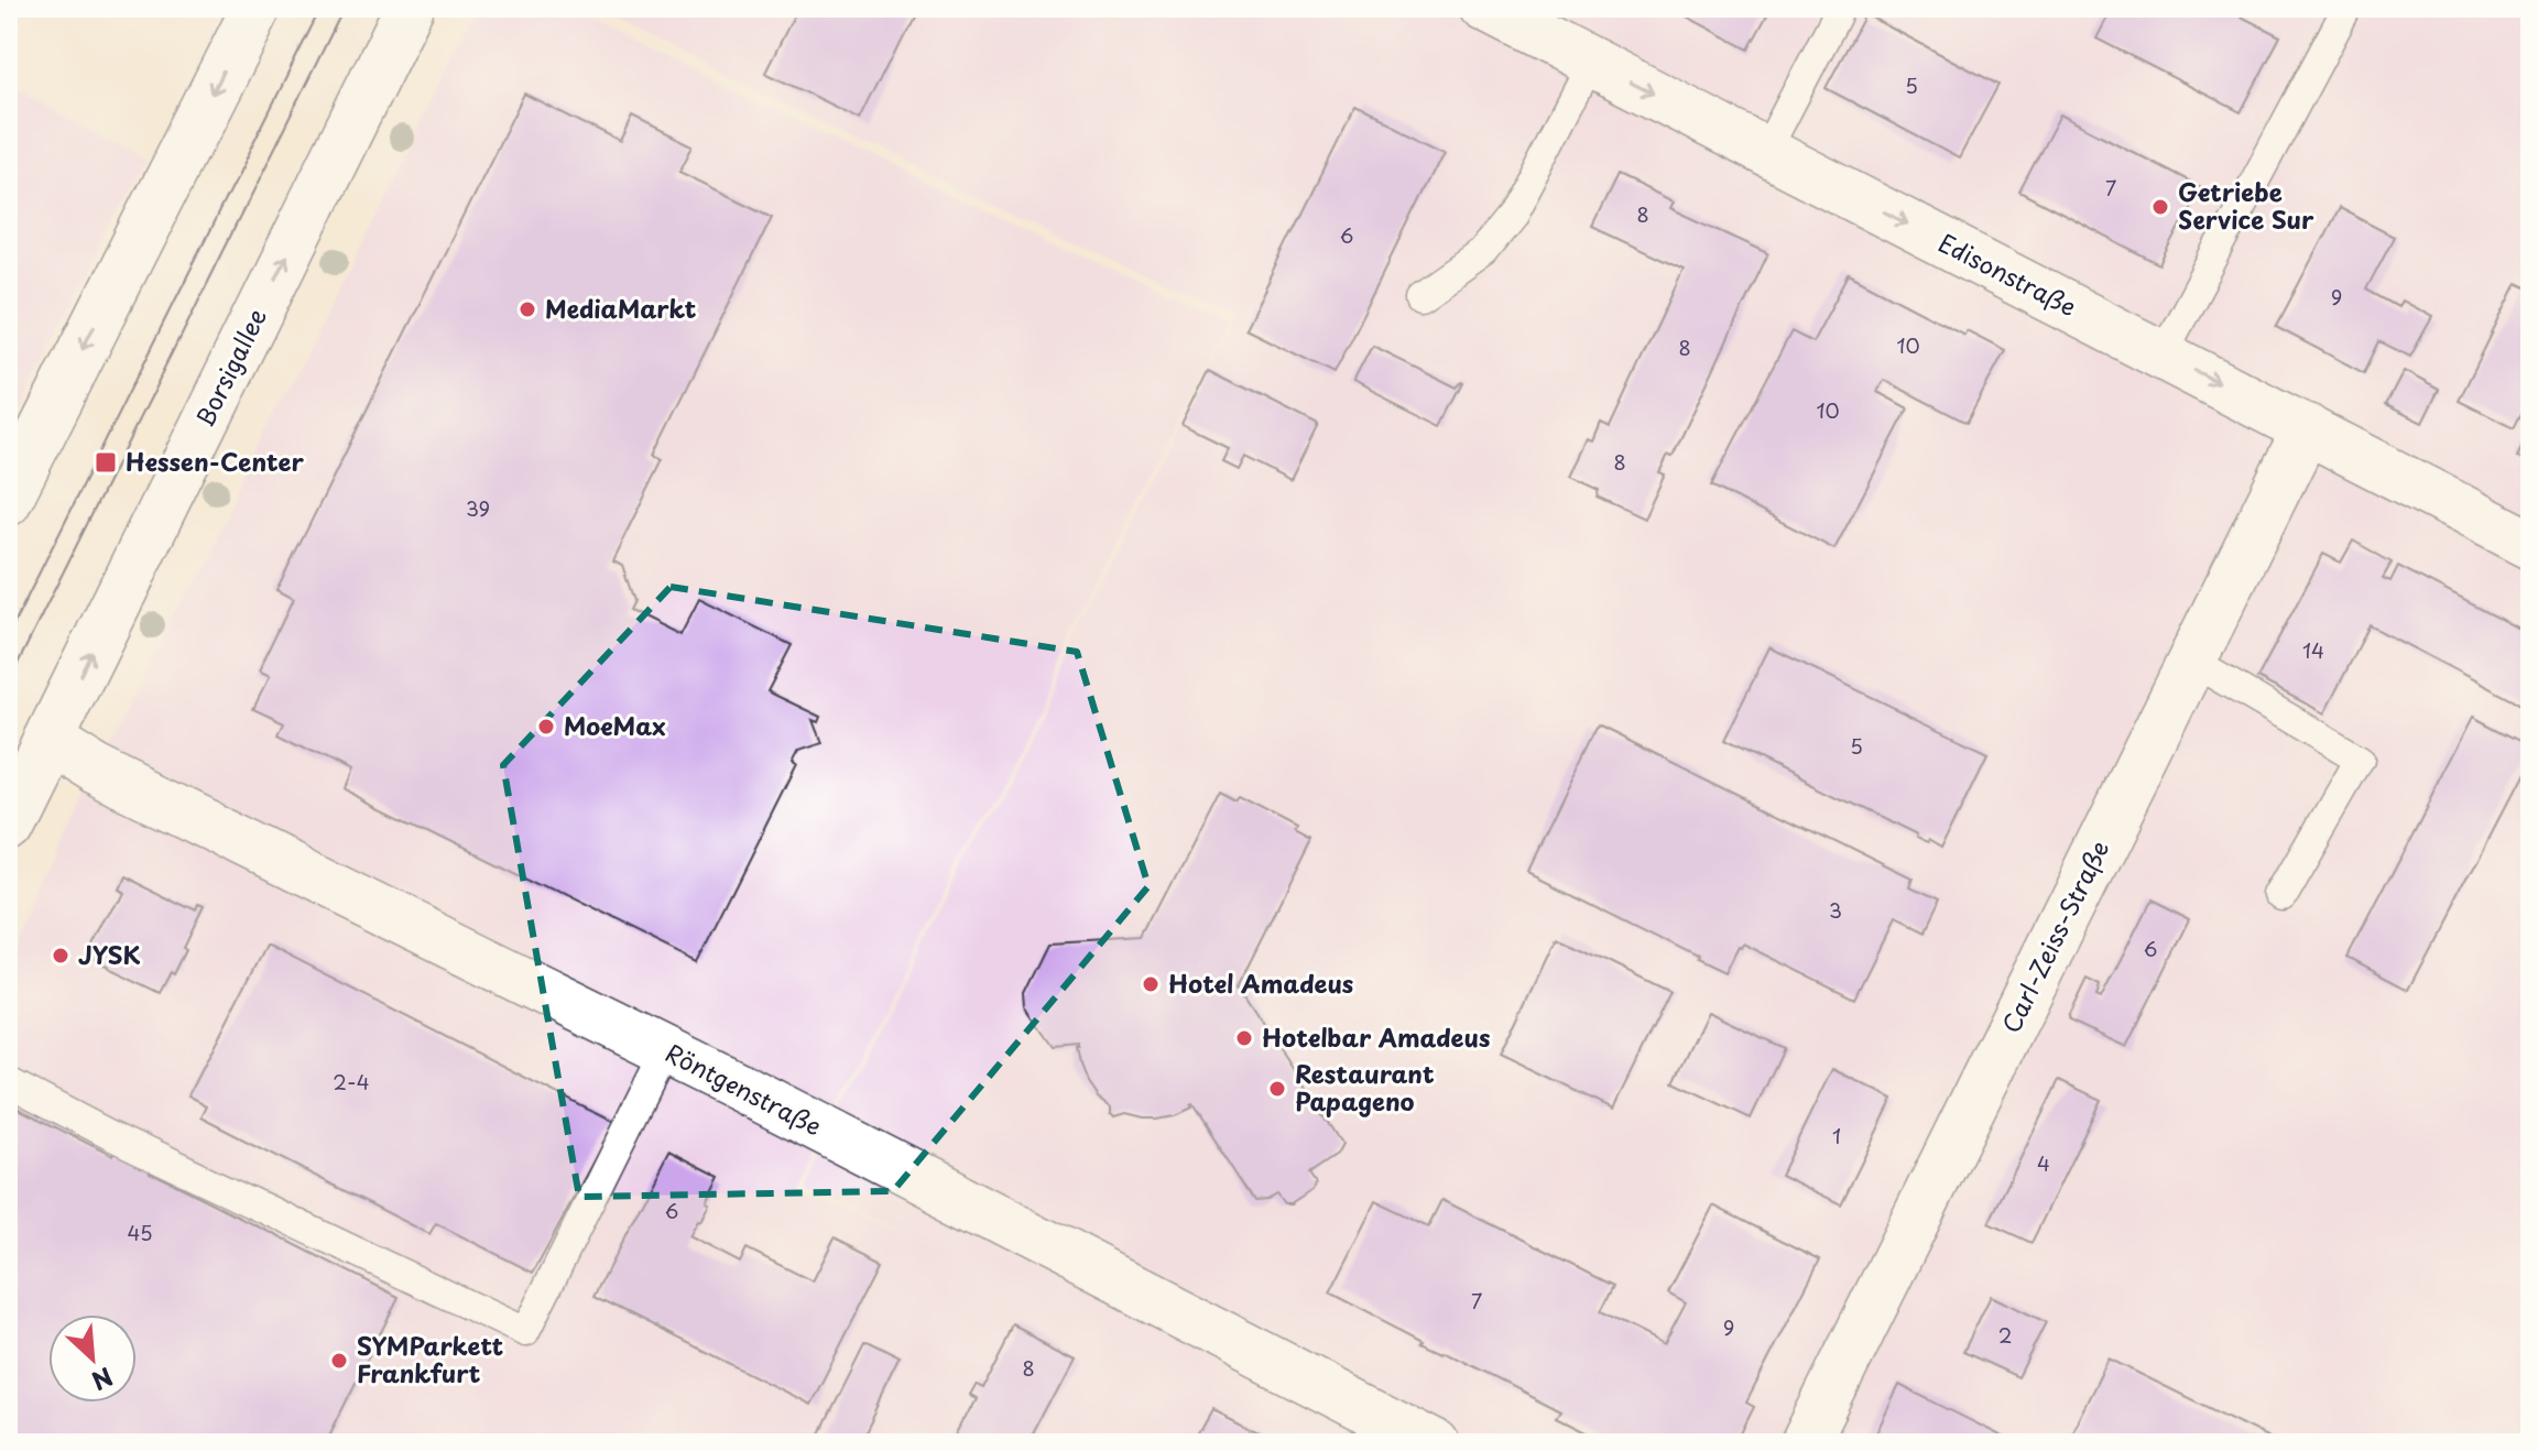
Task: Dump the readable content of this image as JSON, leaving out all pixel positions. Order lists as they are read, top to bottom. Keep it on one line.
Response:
{"streets":{"street":["Edisonstraße","Borsigallee","Carl-Zeiss-Straße","Röntgenstraße"]},"crossings":[["Edisonstraße","Carl-Zeiss-Straße"],["Borsigallee","Röntgenstraße"]],"one_way":["Edisonstraße"],"places":{"other":["Getriebe Service Sur","MediaMarkt","MoeMax","JYSK","Hotel Amadeus","Hotelbar Amadeus","Restaurant Papageno","SYMParkett Frankfurt"],"transit":["Hessen-Center"]},"house_numbers":["5","7","8","6","9","10","8","10","8","39","14","5","3","6","2-4","1","4","6","45","7","9","2","8"],"north":"bottom right"}
